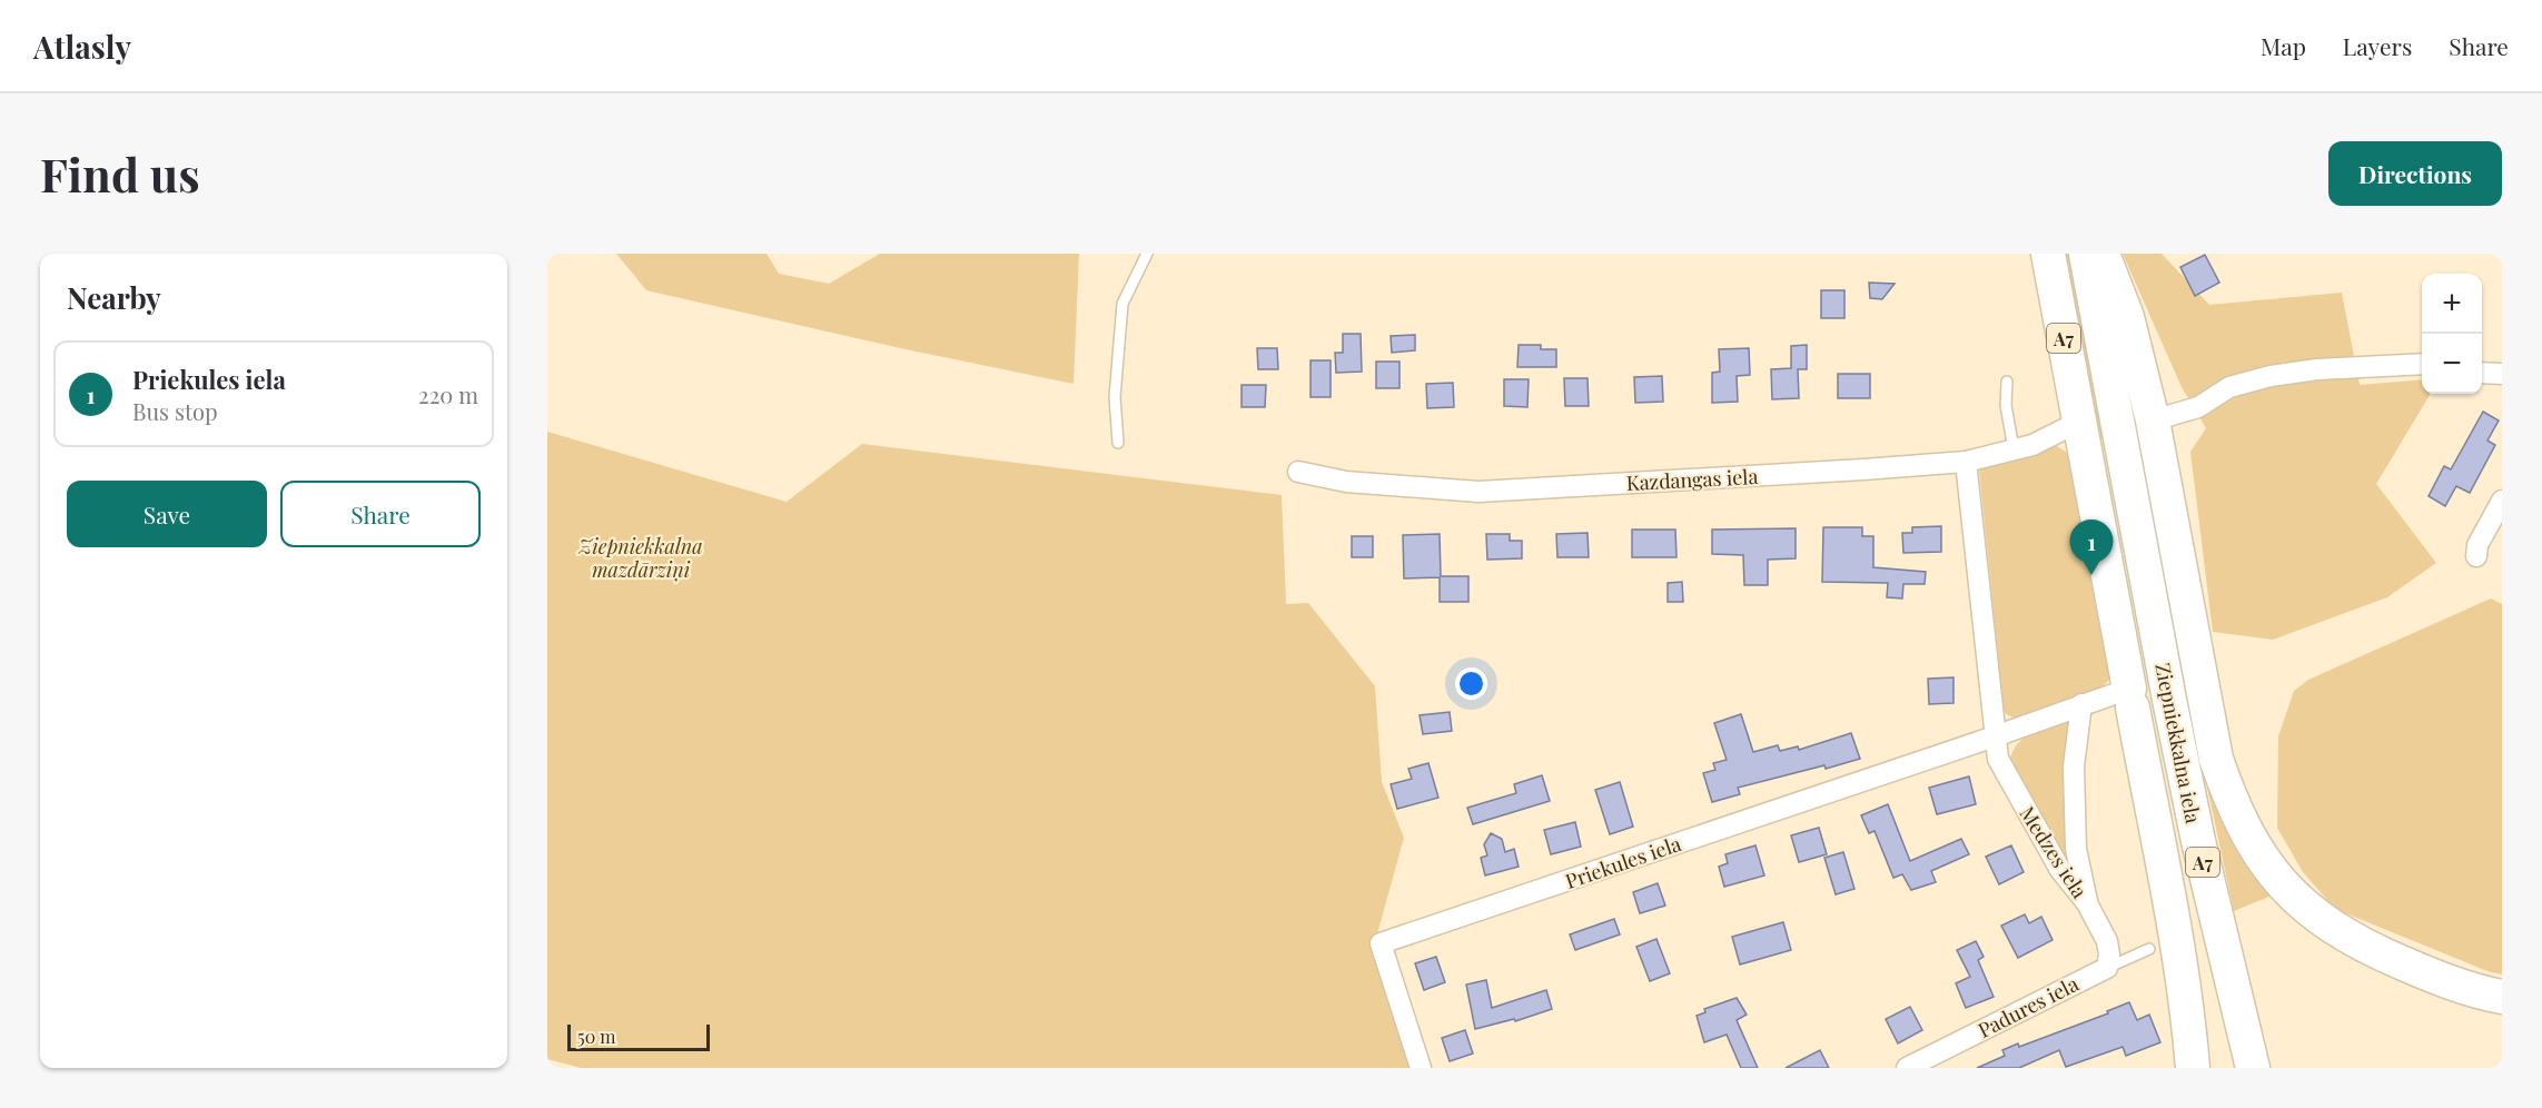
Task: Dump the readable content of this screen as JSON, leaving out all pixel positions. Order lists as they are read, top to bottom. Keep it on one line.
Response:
{"streets":{"highway":["A7","Ziepniekkalna iela"],"street":["Kazdangas iela","Medzes iela","Priekules iela","Padures iela"]},"crossings":[["Kazdangas iela","Ziepniekkalna iela"],["Kazdangas iela","Medzes iela"],["Ziepniekkalna iela","Priekules iela"],["Medzes iela","Priekules iela"],["Medzes iela","Padures iela"]],"parks":["Ziepniekkalna mazdārziņi"],"scale_bar":"50 m","page":{"header":"Atlasly","nav":["Map","Layers","Share"],"buttons":["Directions",["Save","Share"]],"title":"Find us","heading":"Nearby","map_buttons":["+","−"],"list":[{"mark":"1","name":"Priekules iela","note":"Bus stop","value":"220 m"}],"pins":"1","scale":"50 m"}}
